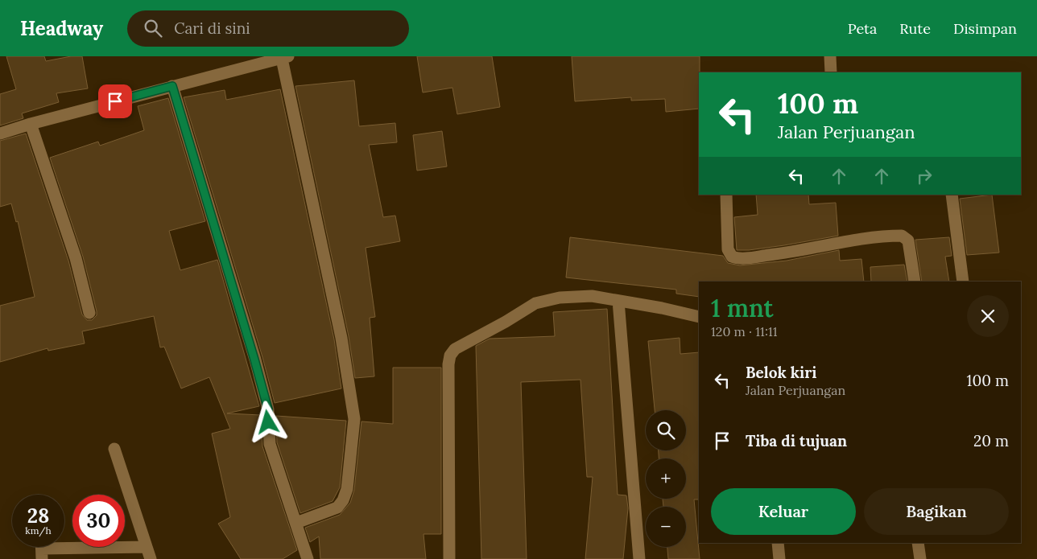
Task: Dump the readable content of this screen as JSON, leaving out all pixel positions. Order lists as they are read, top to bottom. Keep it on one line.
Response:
{"page":{"header":"Headway","search":"Cari di sini","nav":["Peta","Rute","Disimpan"],"turn":["100 m","Jalan Perjuangan"],"heading":["1 mnt","120 m · 11:11"],"list":[{"name":"Belok kiri","note":"Jalan Perjuangan","value":"100 m"},{"name":"Tiba di tujuan","value":"20 m"}],"map_buttons":["+","−"],"buttons":["Keluar","Bagikan"],"speed":"28 km/h","limit":"30"}}
